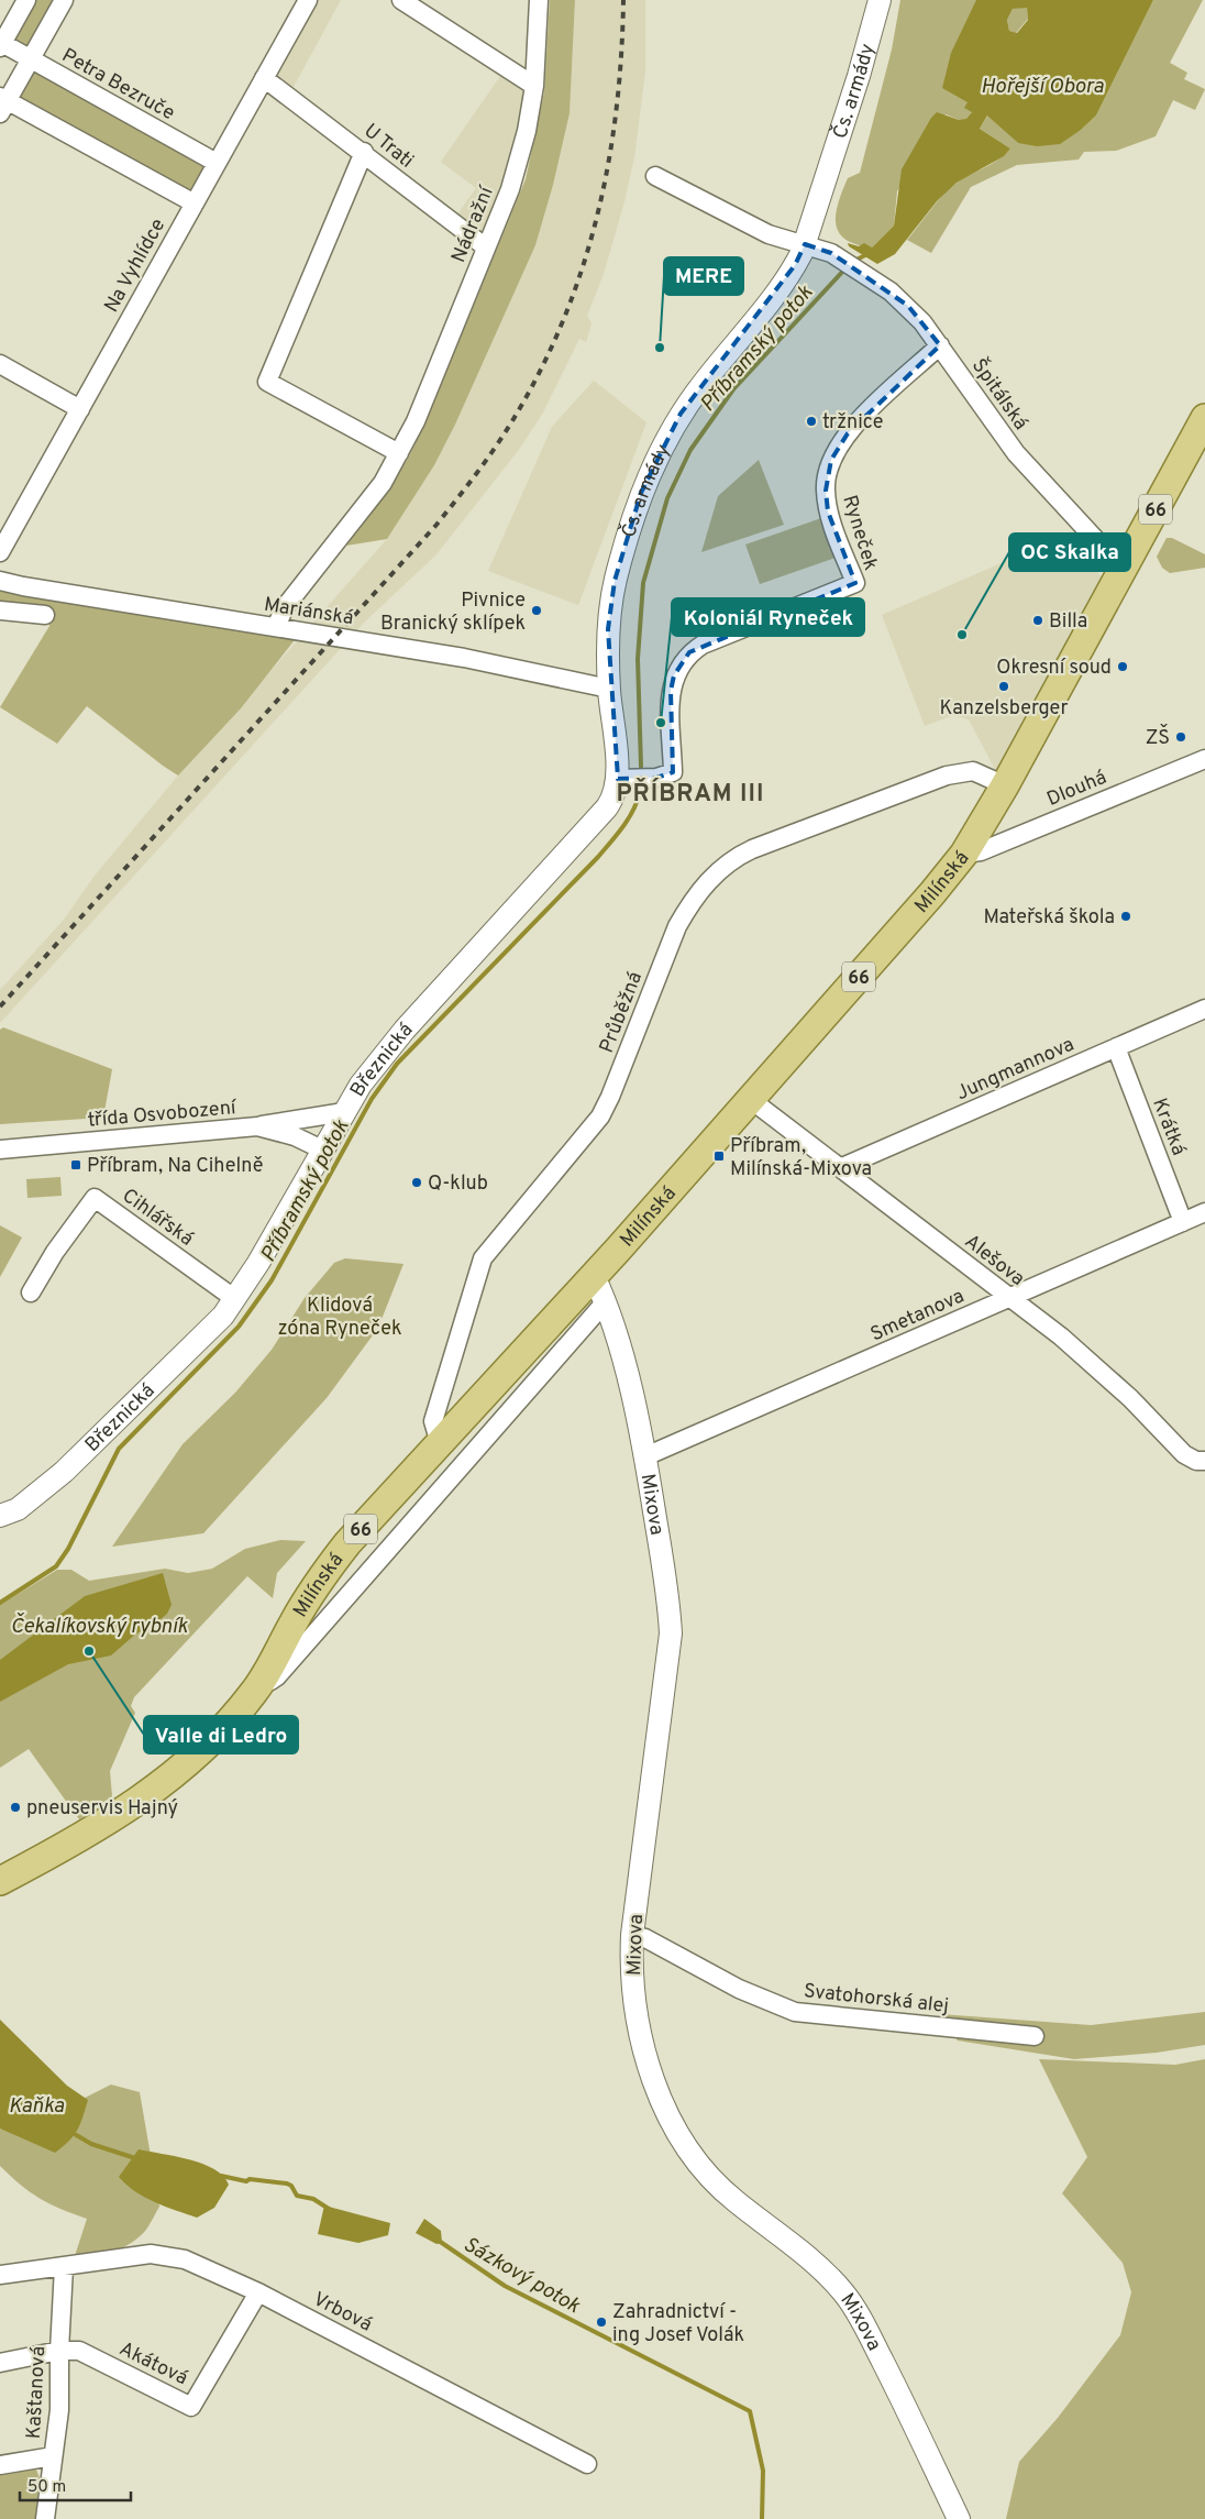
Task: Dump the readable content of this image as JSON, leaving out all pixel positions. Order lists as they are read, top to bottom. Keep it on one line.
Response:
{"streets":{"main road":["66","Milínská"],"street":["Petra Bezruče","Čs. armády","U Trati","Nádražní","Na Vyhlídce","Špitálská","Ryneček","Mariánská","Dlouhá","Průběžná","Březnická","Jungmannova","třída Osvobození","Krátká","Cihlářská","Alešova","Smetanova","Mixova","Svatohorská alej","Vrbová","Akátová","Kaštanová"]},"crossings":[["Petra Bezruče","Na Vyhlídce"],["Čs. armády","Špitálská"],["Čs. armády","Ryneček"],["Čs. armády","Mariánská"],["Čs. armády","Březnická"],["U Trati","Nádražní"],["U Trati","Na Vyhlídce"],["Nádražní","Mariánská"],["Špitálská","Ryneček"],["Špitálská","Milínská"],["Ryneček","Březnická"],["Dlouhá","Milínská"],["Milínská","Průběžná"],["Milínská","Alešova"],["Milínská","Mixova"],["Březnická","třída Osvobození"],["Březnická","Cihlářská"],["Jungmannova","Krátká"],["Jungmannova","Alešova"],["Krátká","Smetanova"],["Alešova","Smetanova"],["Smetanova","Mixova"],["Mixova","Svatohorská alej"],["Vrbová","Akátová"],["Vrbová","Kaštanová"],["Akátová","Kaštanová"]],"districts":["PŘÍBRAM III"],"water":["Hořejší Obora","Příbramský potok","Čekalíkovský rybník","Kaňka","Sázkový potok"],"parks":["Klidová zóna Ryneček"],"places":{"other":["MERE","tržnice","Pivnice Branický sklípek","Billa","OC Skalka","Okresní soud","Kanzelsberger","Koloniál Ryneček","ZŠ","Mateřská škola","Q-klub","Valle di Ledro","pneuservis Hajný","Zahradnictví - ing Josef Volák"],"transit":["Příbram, Milínská-Mixova","Příbram, Na Cihelně"]},"scale_bar":"50 m"}
